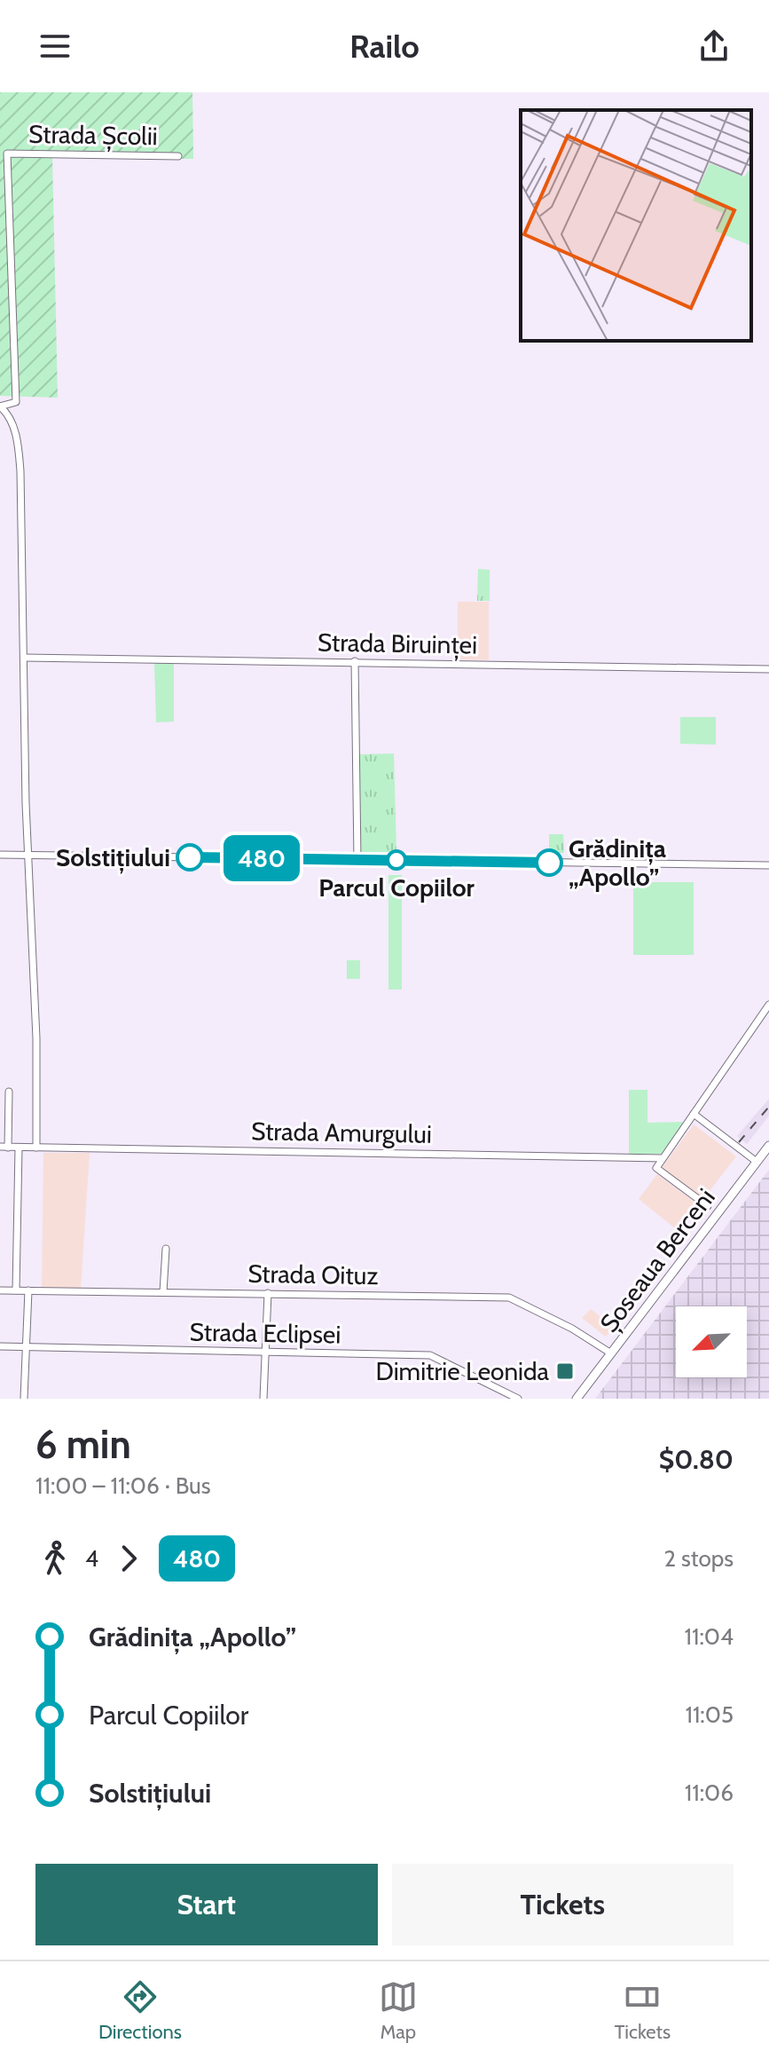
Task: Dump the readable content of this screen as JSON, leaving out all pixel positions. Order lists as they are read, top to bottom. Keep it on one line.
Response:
{"streets":{"main road":["Șoseaua Berceni"],"street":["Strada Școlii","Strada Biruinței","Strada Amurgului","Strada Oituz","Strada Eclipsei"]},"crossings":[["Șoseaua Berceni","Strada Oituz"]],"places":{"other":["Solstițiului","Parcul Copiilor","Grădinița „Apollo”"],"transit":["Dimitrie Leonida"]},"lines":["bus line 480"],"north":"bottom left","page":{"header":"Railo","on_map":"480","heading":["6 min","11:00 – 11:06 · Bus","$0.80"],"legs":["4","480","2 stops"],"list":[{"name":"Grădinița „Apollo”","value":"11:04"},{"name":"Parcul Copiilor","value":"11:05"},{"name":"Solstițiului","value":"11:06"}],"buttons":["Start","Tickets"],"tabs":["Directions","Map","Tickets"]}}
